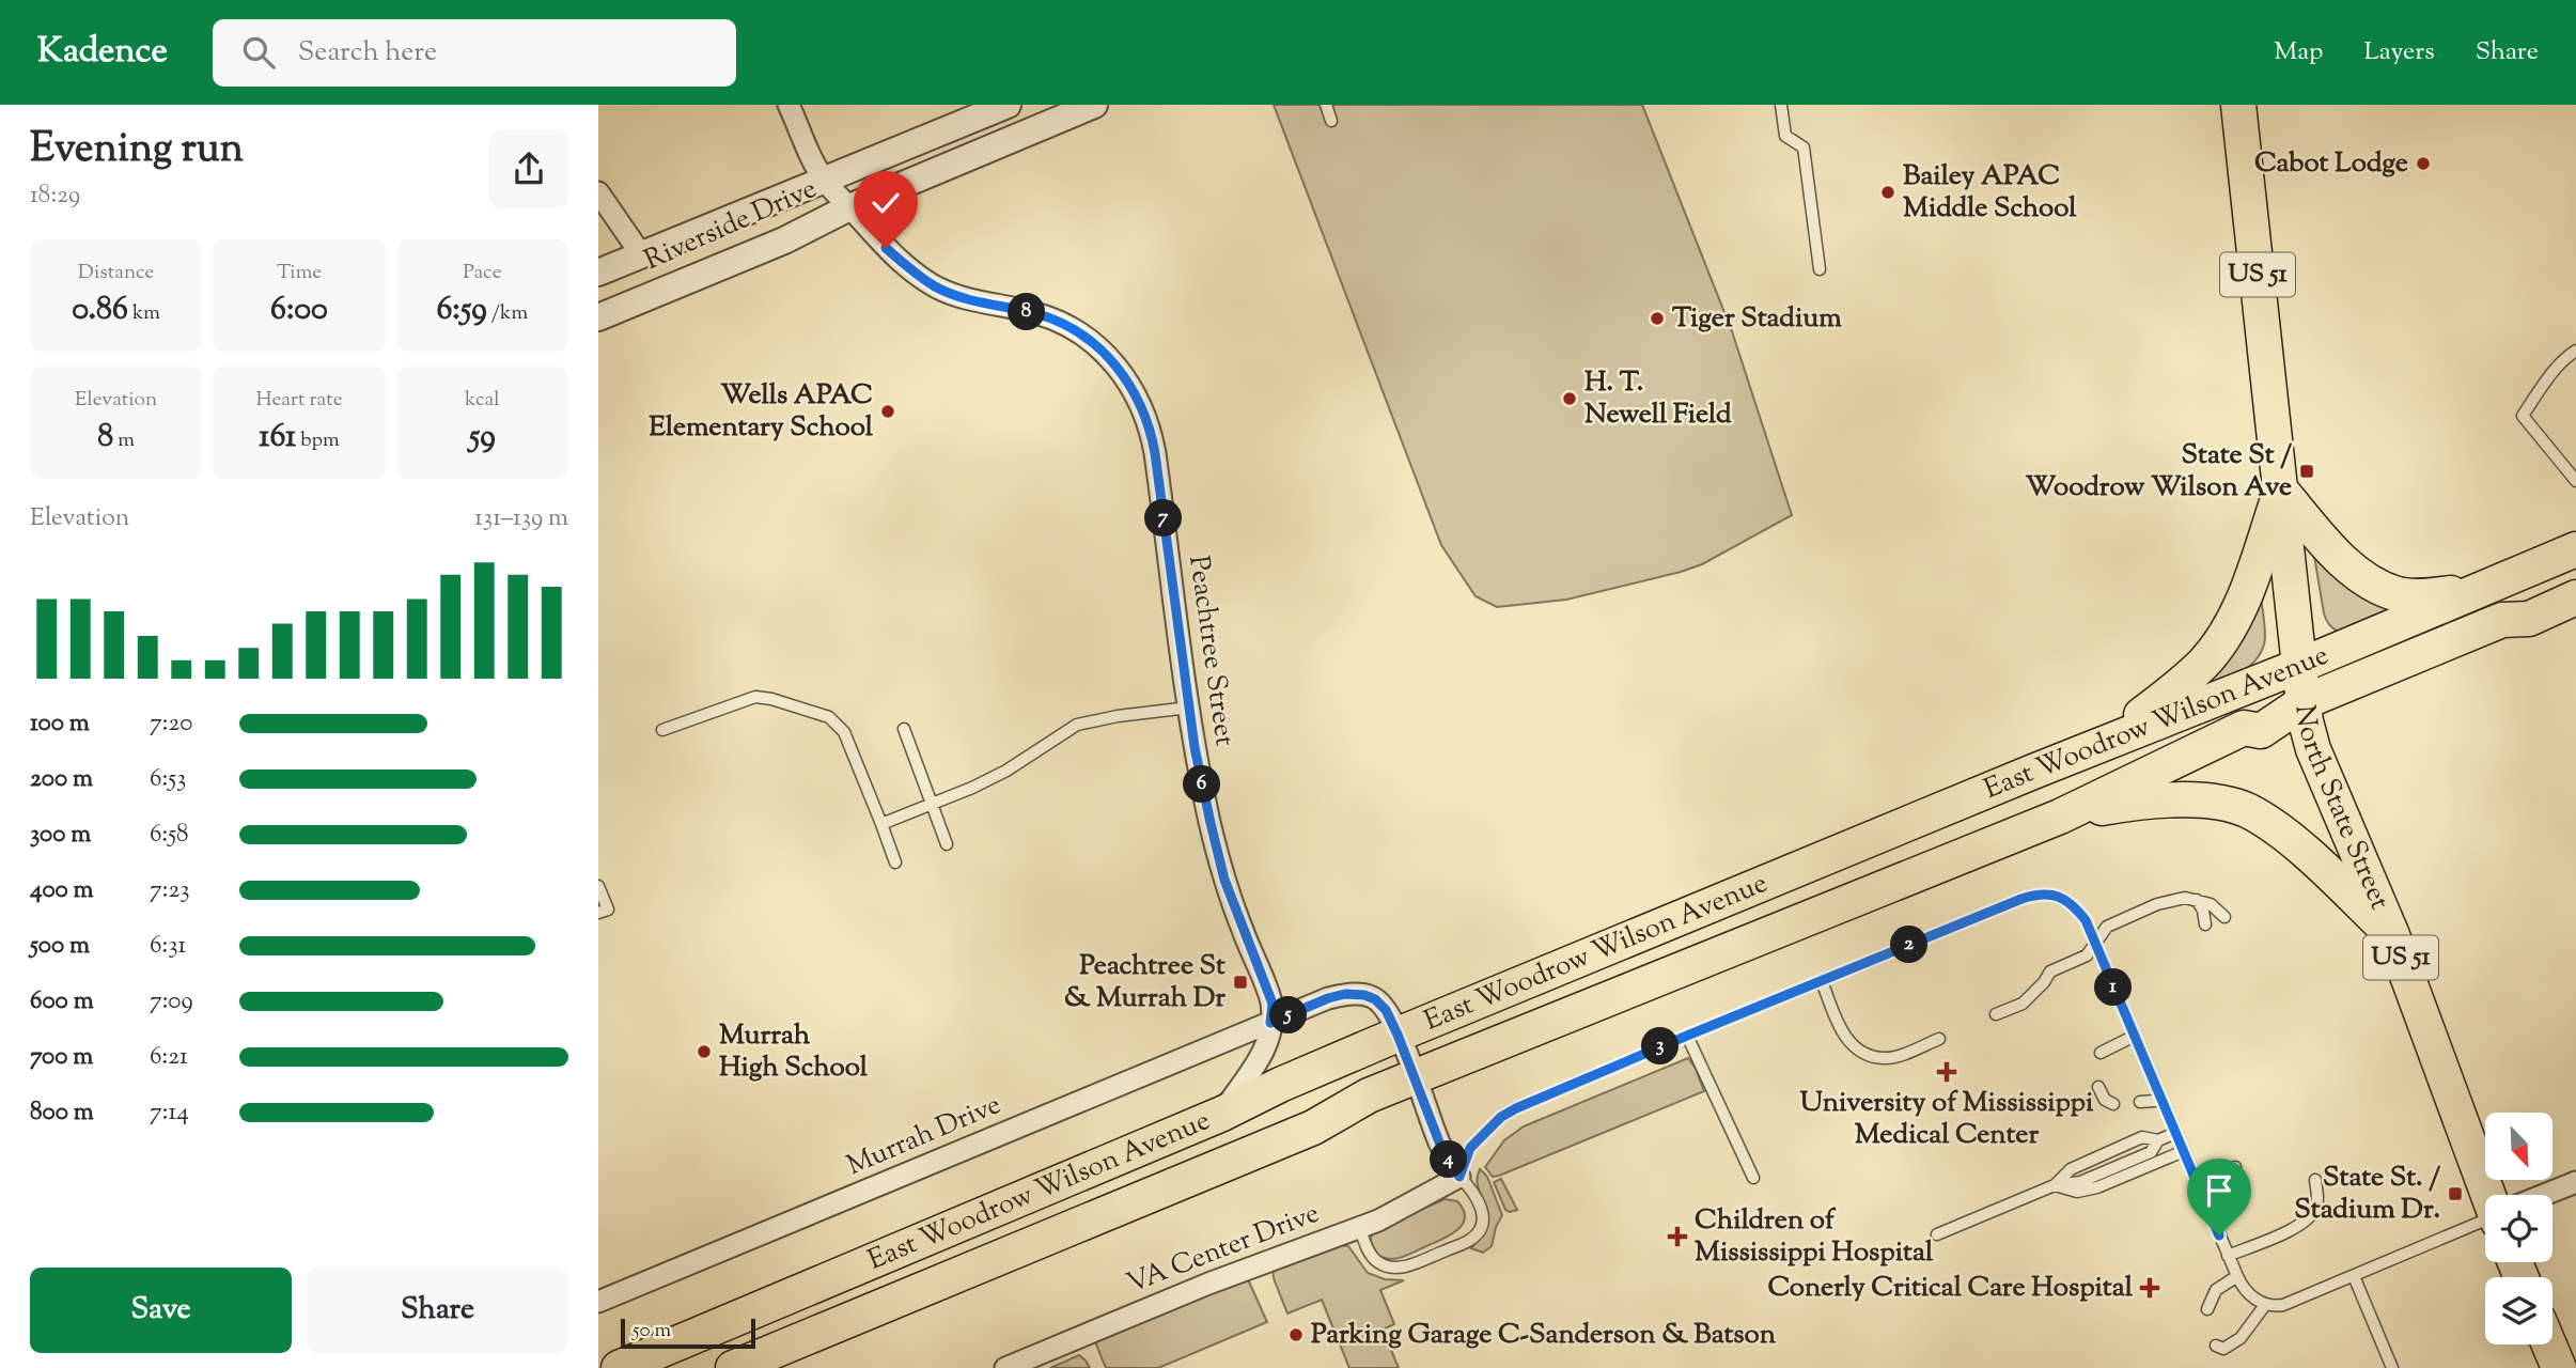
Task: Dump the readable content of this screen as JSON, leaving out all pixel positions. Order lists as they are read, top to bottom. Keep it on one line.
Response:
{"streets":{"main road":["US 51","East Woodrow Wilson Avenue","North State Street"],"street":["Riverside Drive","Peachtree Street","Murrah Drive","VA Center Drive"]},"crossings":[["Riverside Drive","Peachtree Street"],["Peachtree Street","East Woodrow Wilson Avenue"],["Peachtree Street","Murrah Drive"],["East Woodrow Wilson Avenue","North State Street"]],"places":{"other":["Cabot Lodge","Bailey APAC Middle School","Tiger Stadium","H. T. Newell Field","Wells APAC Elementary School","Murrah High School","Parking Garage C-Sanderson & Batson"],"transit":["State St / Woodrow Wilson Ave","Peachtree St & Murrah Dr","State St. / Stadium Dr."],"health":["University of Mississippi Medical Center","Children of Mississippi Hospital","Conerly Critical Care Hospital"]},"scale_bar":"50 m","north":"bottom right","page":{"header":"Kadence","search":"Search here","nav":["Map","Layers","Share"],"heading":["Evening run","18:29"],"stats":[["Distance","0.86 km"],["Time","6:00"],["Pace","6:59 /km"],["Elevation","8 m"],["Heart rate","161 bpm"],["kcal","59"]],"pins":["8","7","6","2","1","5","3","4"],"chart":["Elevation","131–139 m"],"list":[{"name":"100 m","note":"7:20"},{"name":"200 m","note":"6:53"},{"name":"300 m","note":"6:58"},{"name":"400 m","note":"7:23"},{"name":"500 m","note":"6:31"},{"name":"600 m","note":"7:09"},{"name":"700 m","note":"6:21"},{"name":"800 m","note":"7:14"}],"buttons":["Save","Share"],"scale":"50 m"}}
